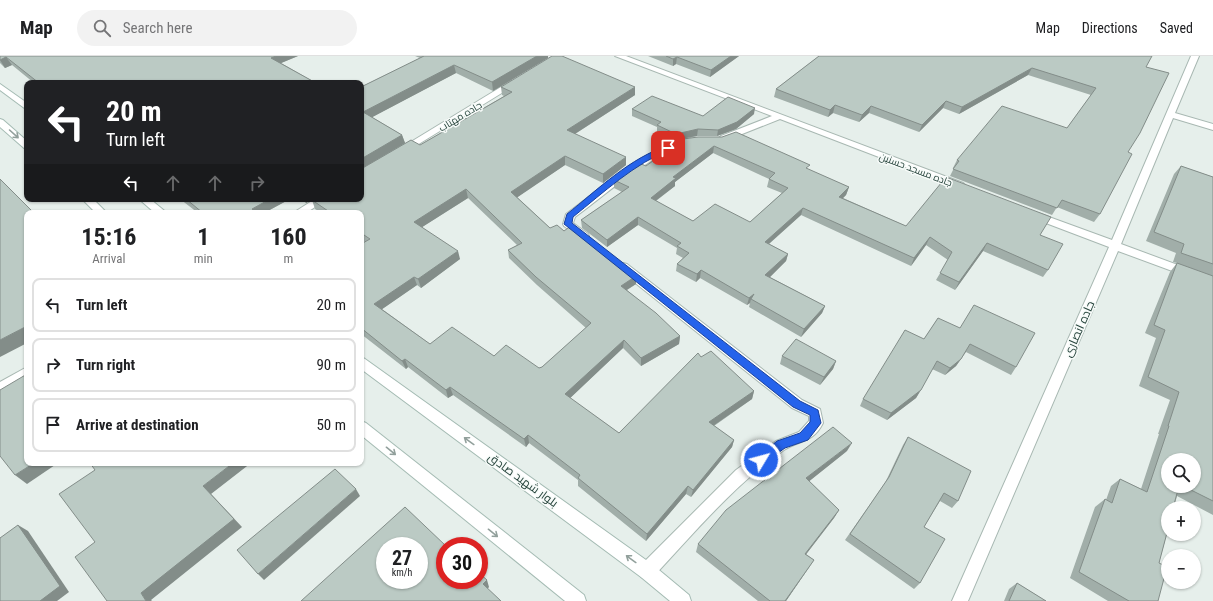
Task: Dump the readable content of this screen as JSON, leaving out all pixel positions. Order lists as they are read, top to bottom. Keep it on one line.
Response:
{"streets":{"street":["جاده مهتاب","جاده مسجد حسنین","جاده انصاری","بلوار شهید صادق"]},"page":{"header":"Map","search":"Search here","nav":["Map","Directions","Saved"],"turn":["20 m","Turn left"],"eta":["15:16","Arrival","1","min","160","m"],"list":[{"name":"Turn left","value":"20 m"},{"name":"Turn right","value":"90 m"},{"name":"Arrive at destination","value":"50 m"}],"map_buttons":["+","−"],"speed":"27 km/h","limit":"30"}}
